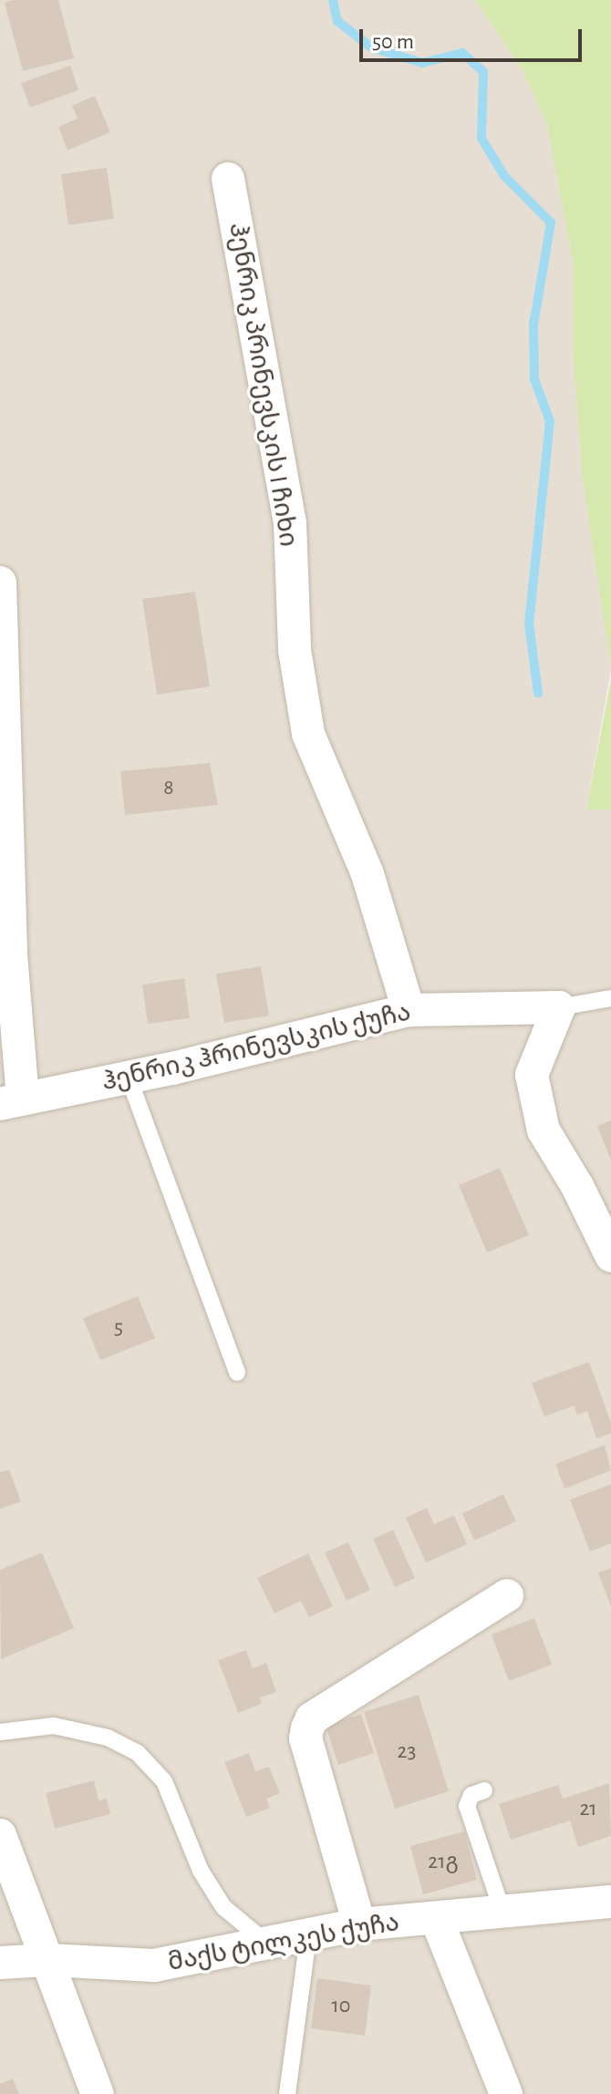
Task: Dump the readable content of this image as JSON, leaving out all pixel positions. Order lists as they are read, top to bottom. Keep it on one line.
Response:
{"streets":{"street":["ჰენრიკ პრინევსკის I ჩიხი","ჰენრიკ ჰრინევსკის ქუჩა","მაქს ტილკეს ქუჩა"]},"crossings":[["ჰენრიკ პრინევსკის I ჩიხი","ჰენრიკ ჰრინევსკის ქუჩა"]],"house_numbers":["8","5","23","21","21გ","10"],"scale_bar":"50 m"}
